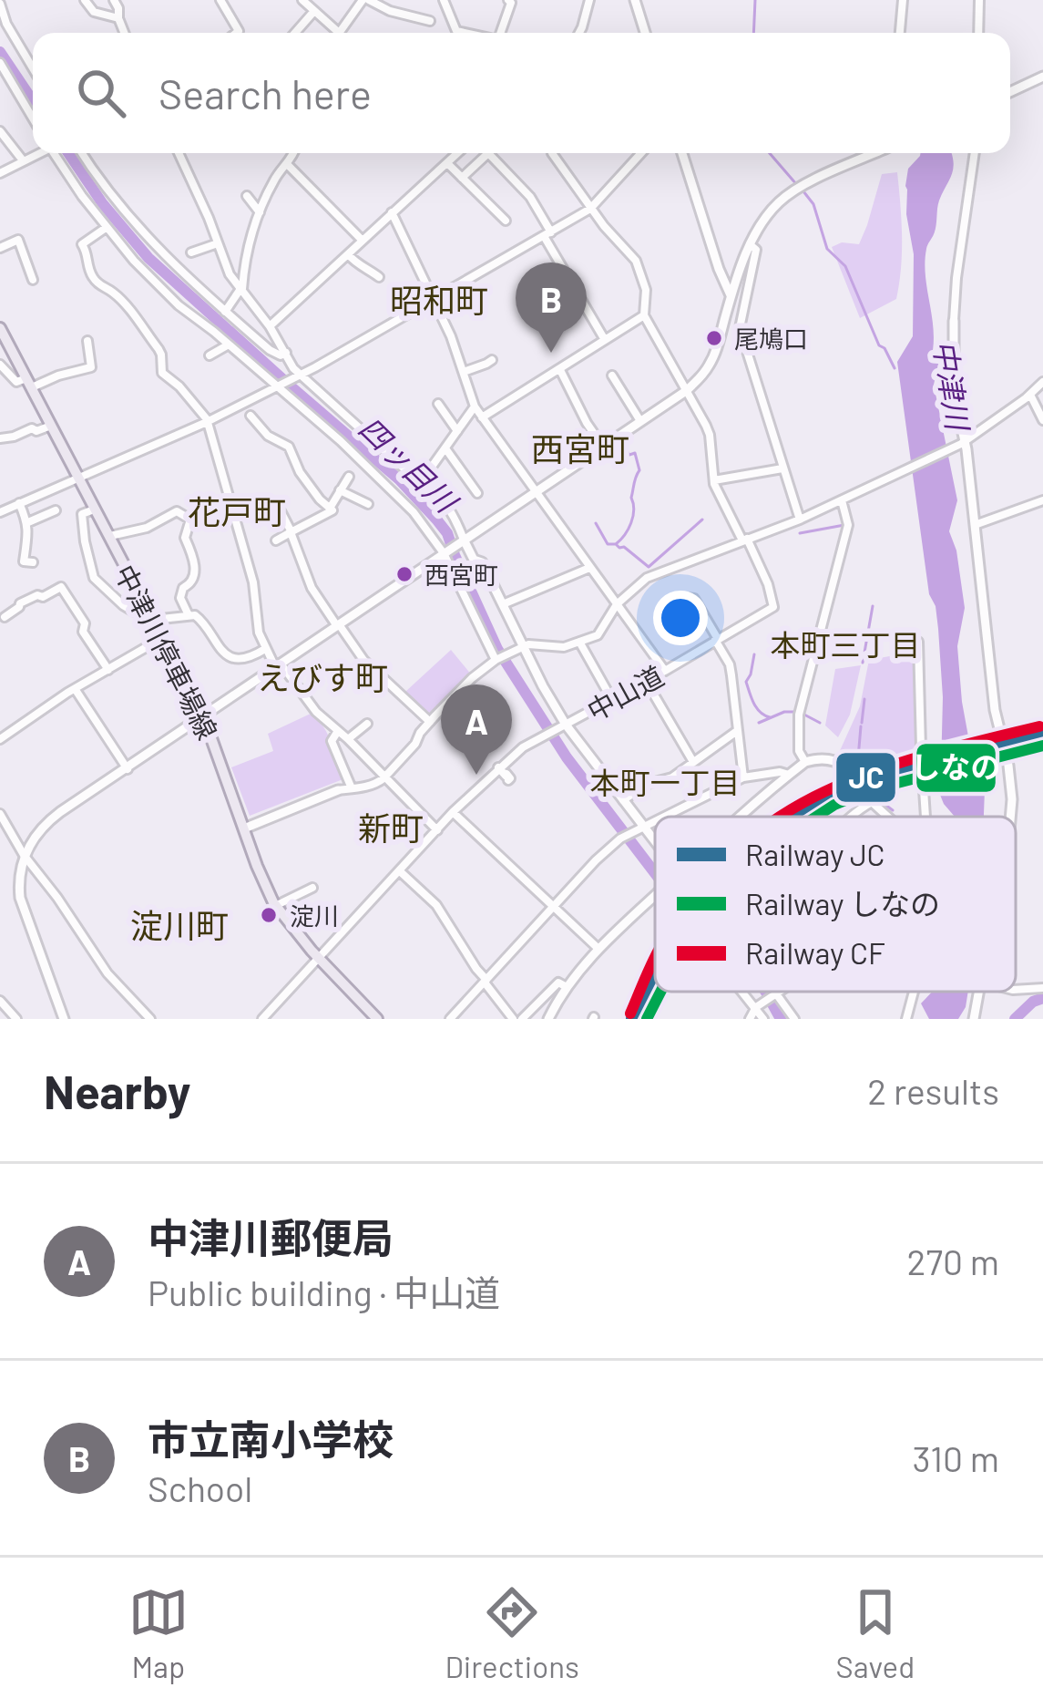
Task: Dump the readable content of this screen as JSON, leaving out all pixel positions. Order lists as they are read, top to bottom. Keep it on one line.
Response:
{"streets":{"main road":["中津川停車場線"],"street":["中山道"]},"districts":["昭和町","西宮町","花戸町","本町三丁目","えびす町","本町一丁目","新町","淀川町"],"water":["中津川","四ッ目川"],"places":["尾鳩口","西宮町","淀川"],"lines":["rail line CF","rail line JC","rail line しなの"],"legend":["Railway JC","Railway しなの","Railway CF"],"page":{"search":"Search here","pins":["B","A"],"heading":["Nearby","2 results"],"list":[{"mark":"A","name":"中津川郵便局","note":"Public building · 中山道","value":"270 m"},{"mark":"B","name":"市立南小学校","note":"School","value":"310 m"}],"nav":["Map","Directions","Saved"]}}
